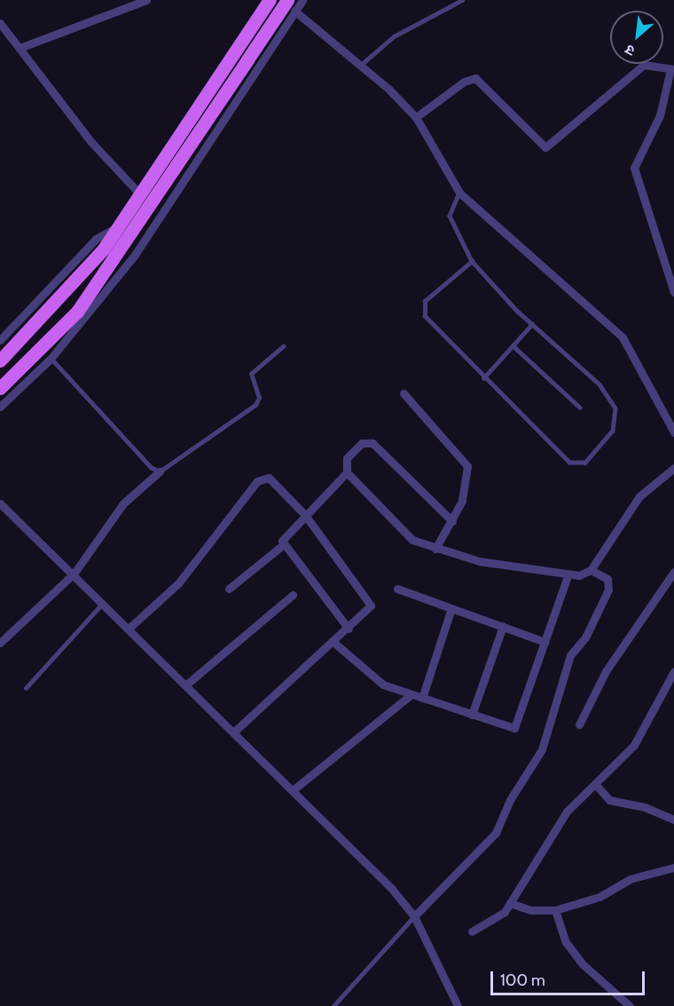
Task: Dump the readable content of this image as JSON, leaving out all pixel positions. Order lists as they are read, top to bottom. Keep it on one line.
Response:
{"scale_bar":"100 m","north":"bottom left"}
